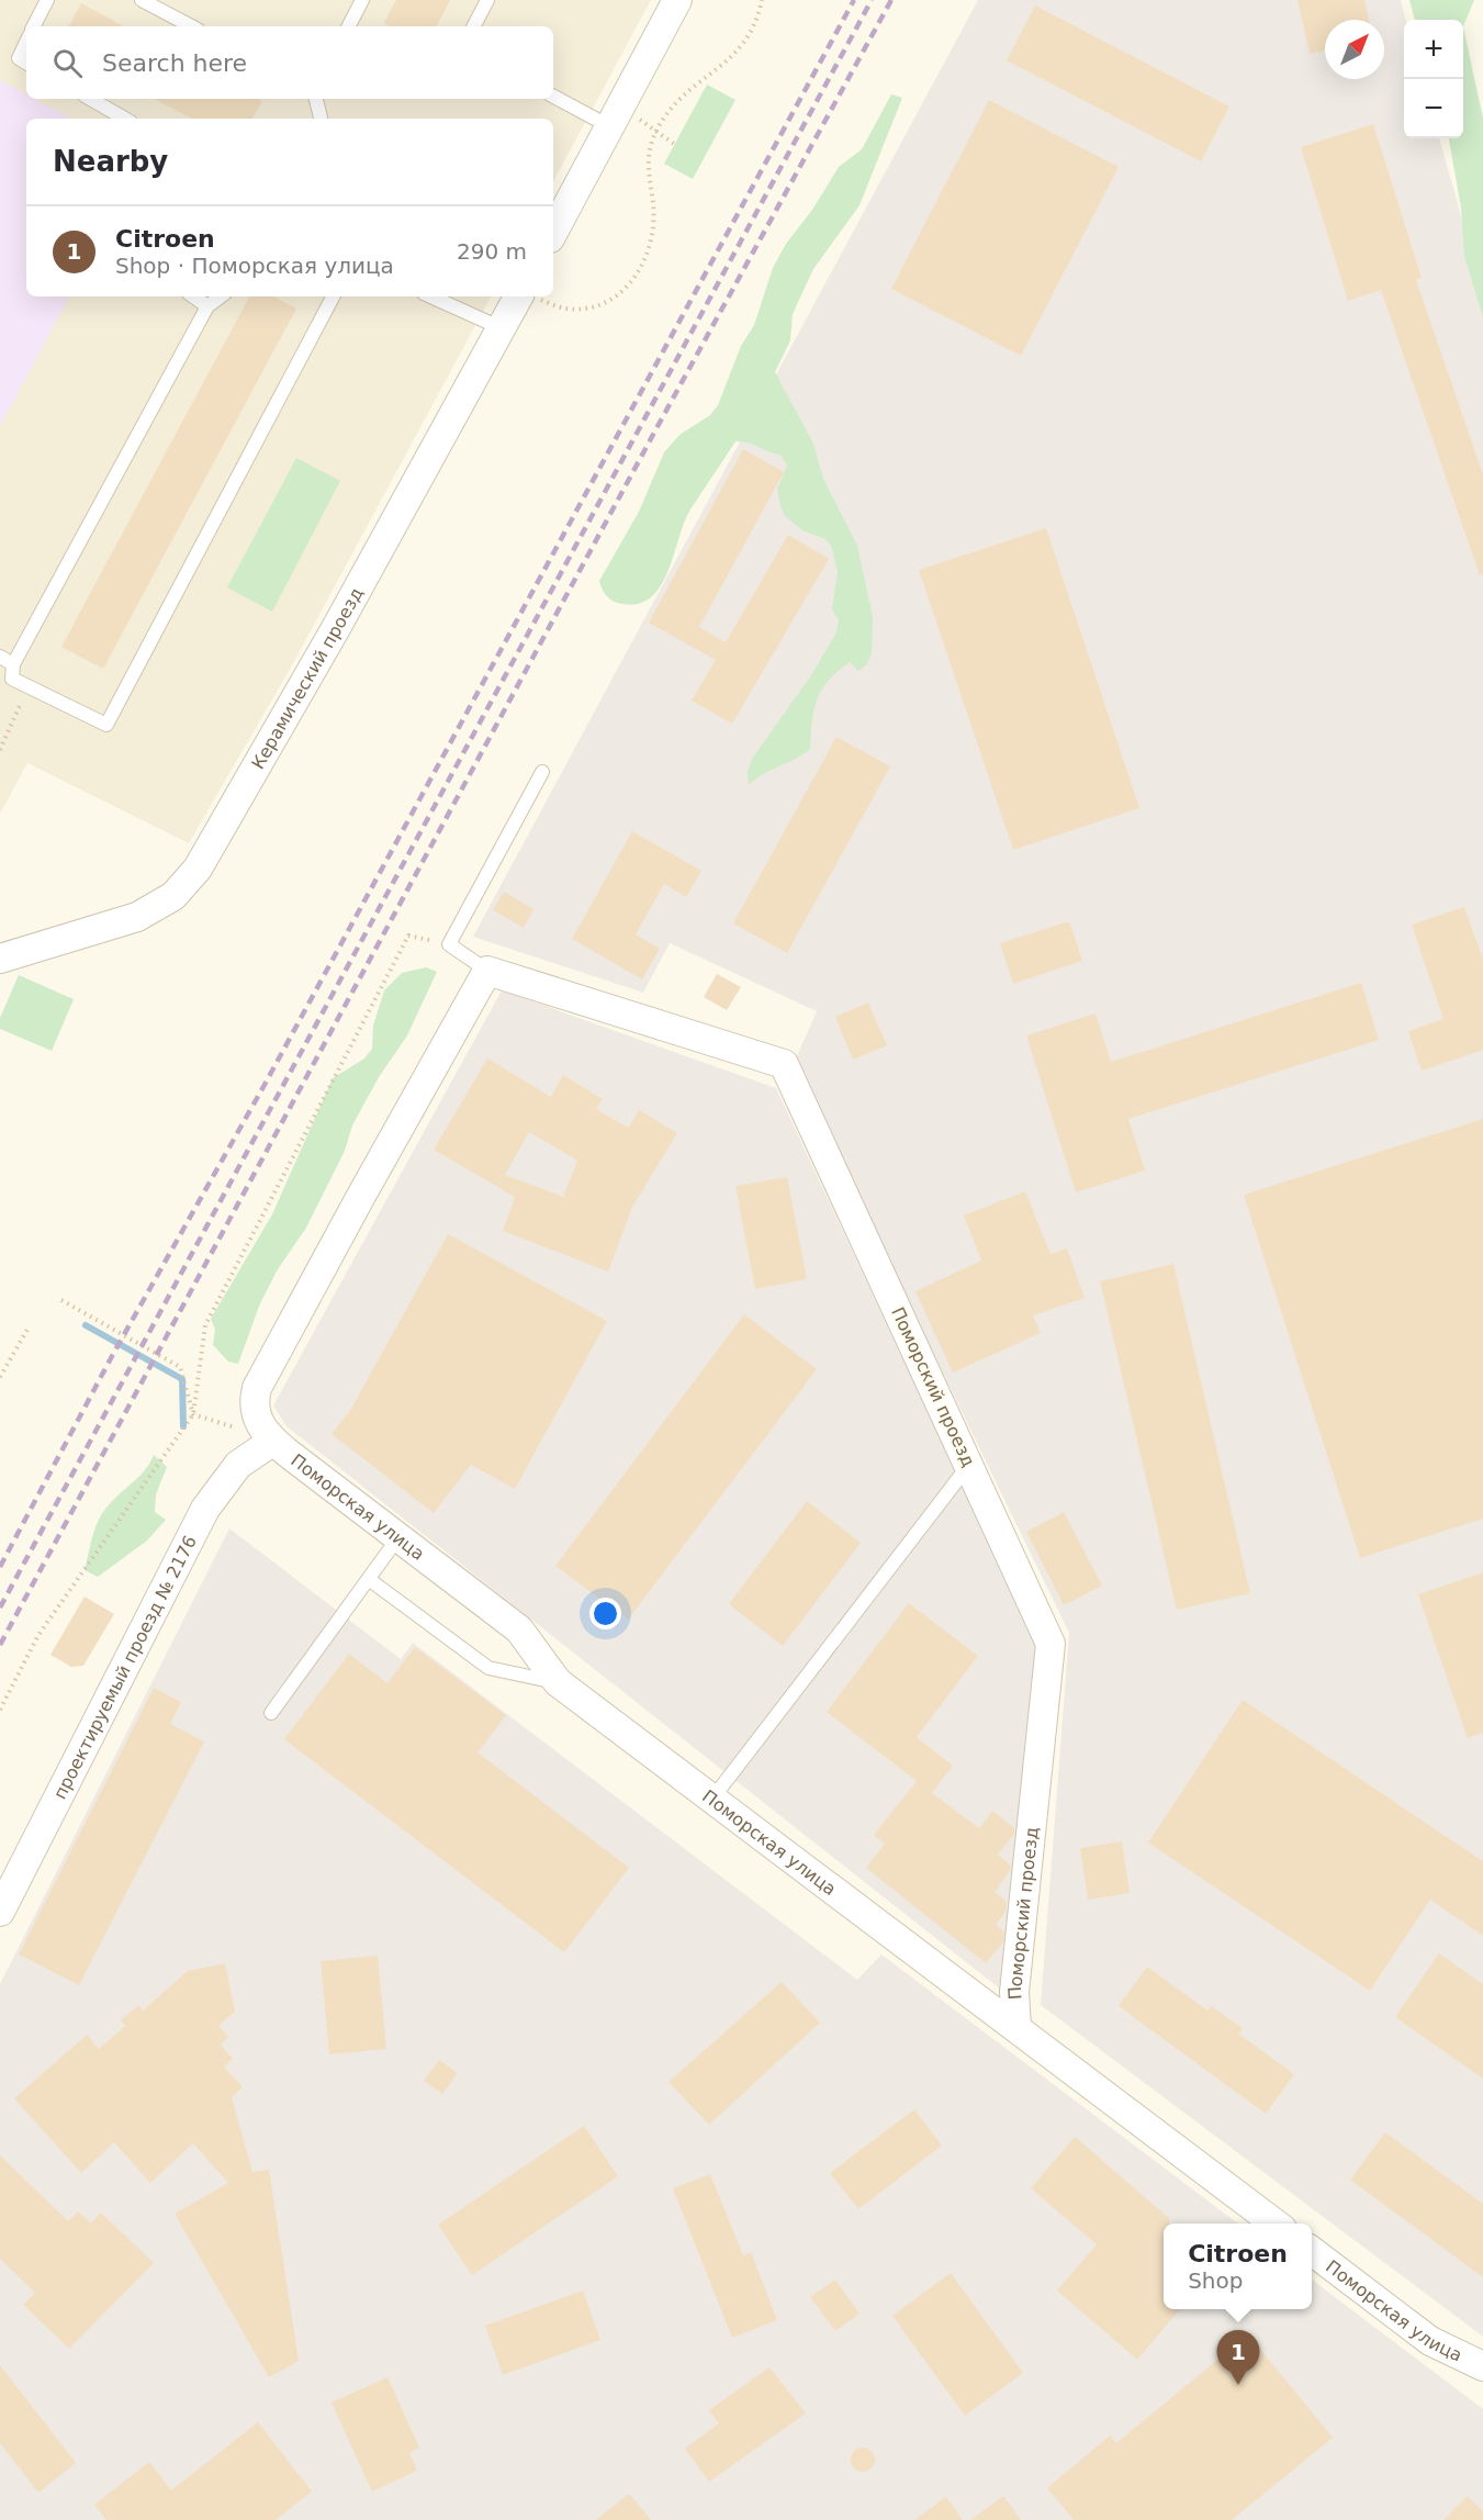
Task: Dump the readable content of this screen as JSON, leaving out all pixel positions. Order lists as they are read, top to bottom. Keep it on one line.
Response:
{"streets":{"street":["Керамический проезд","Поморский проезд","Поморская улица","проектируемый проезд № 2176"]},"crossings":[["Поморский проезд","Поморская улица"],["Поморская улица","проектируемый проезд № 2176"]],"north":"top right","page":{"map_buttons":["+","−"],"search":"Search here","heading":"Nearby","list":[{"mark":"1","name":"Citroen","note":"Shop · Поморская улица","value":"290 m"}],"popup":["Citroen","Shop"],"pins":"1"}}
